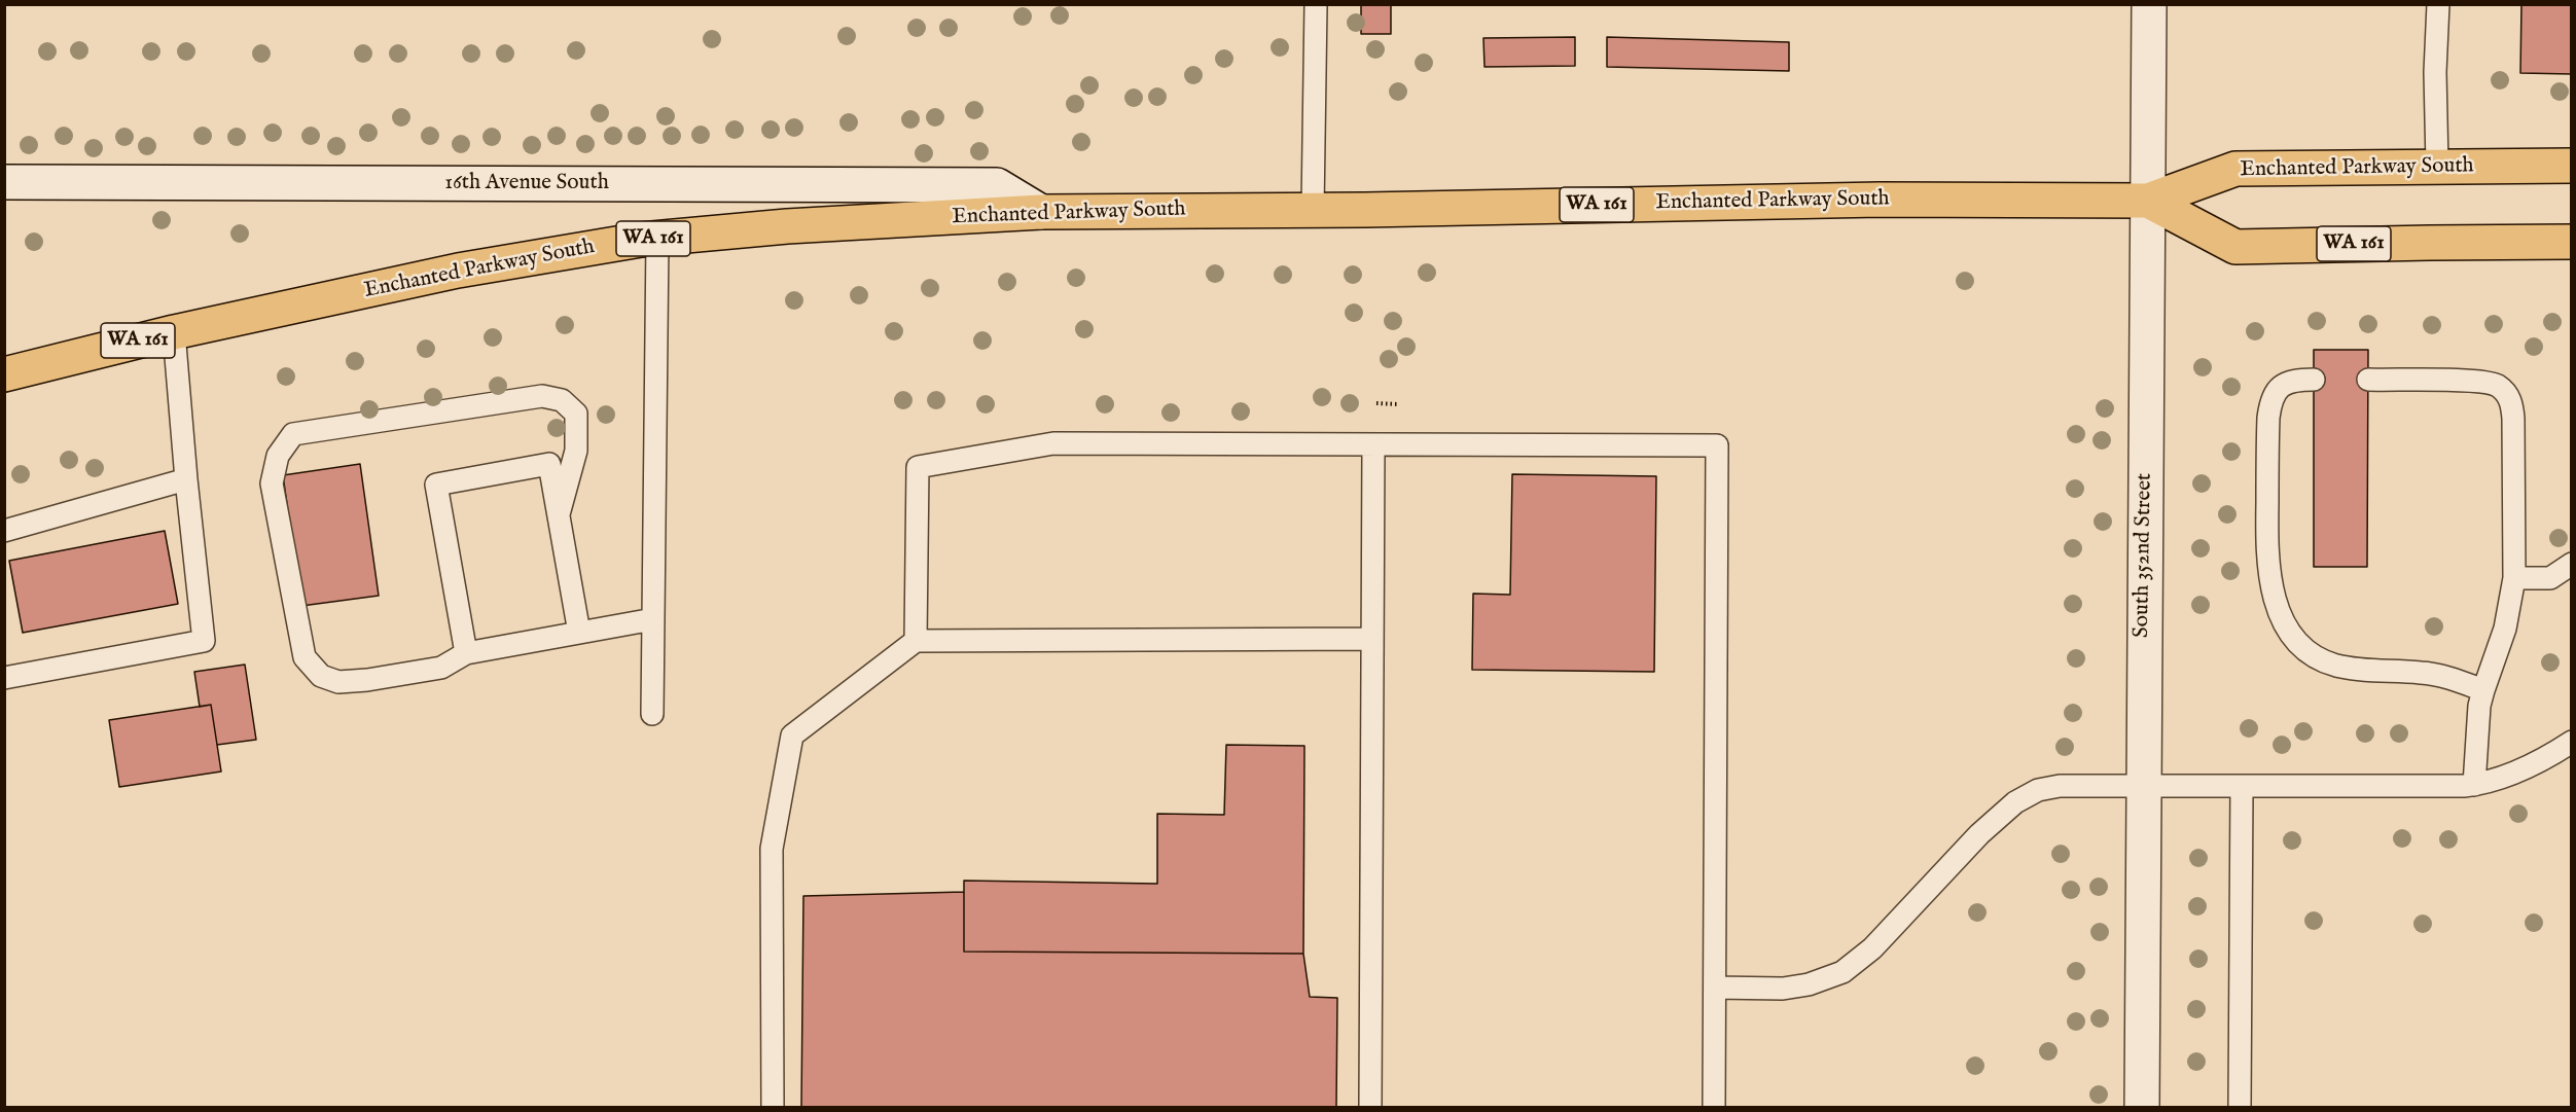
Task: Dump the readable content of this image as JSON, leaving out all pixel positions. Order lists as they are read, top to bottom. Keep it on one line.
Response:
{"streets":{"main road":["Enchanted Parkway South","WA 161"],"street":["16th Avenue South","South 352nd Street"]},"crossings":[["Enchanted Parkway South","16th Avenue South"],["Enchanted Parkway South","South 352nd Street"]]}
